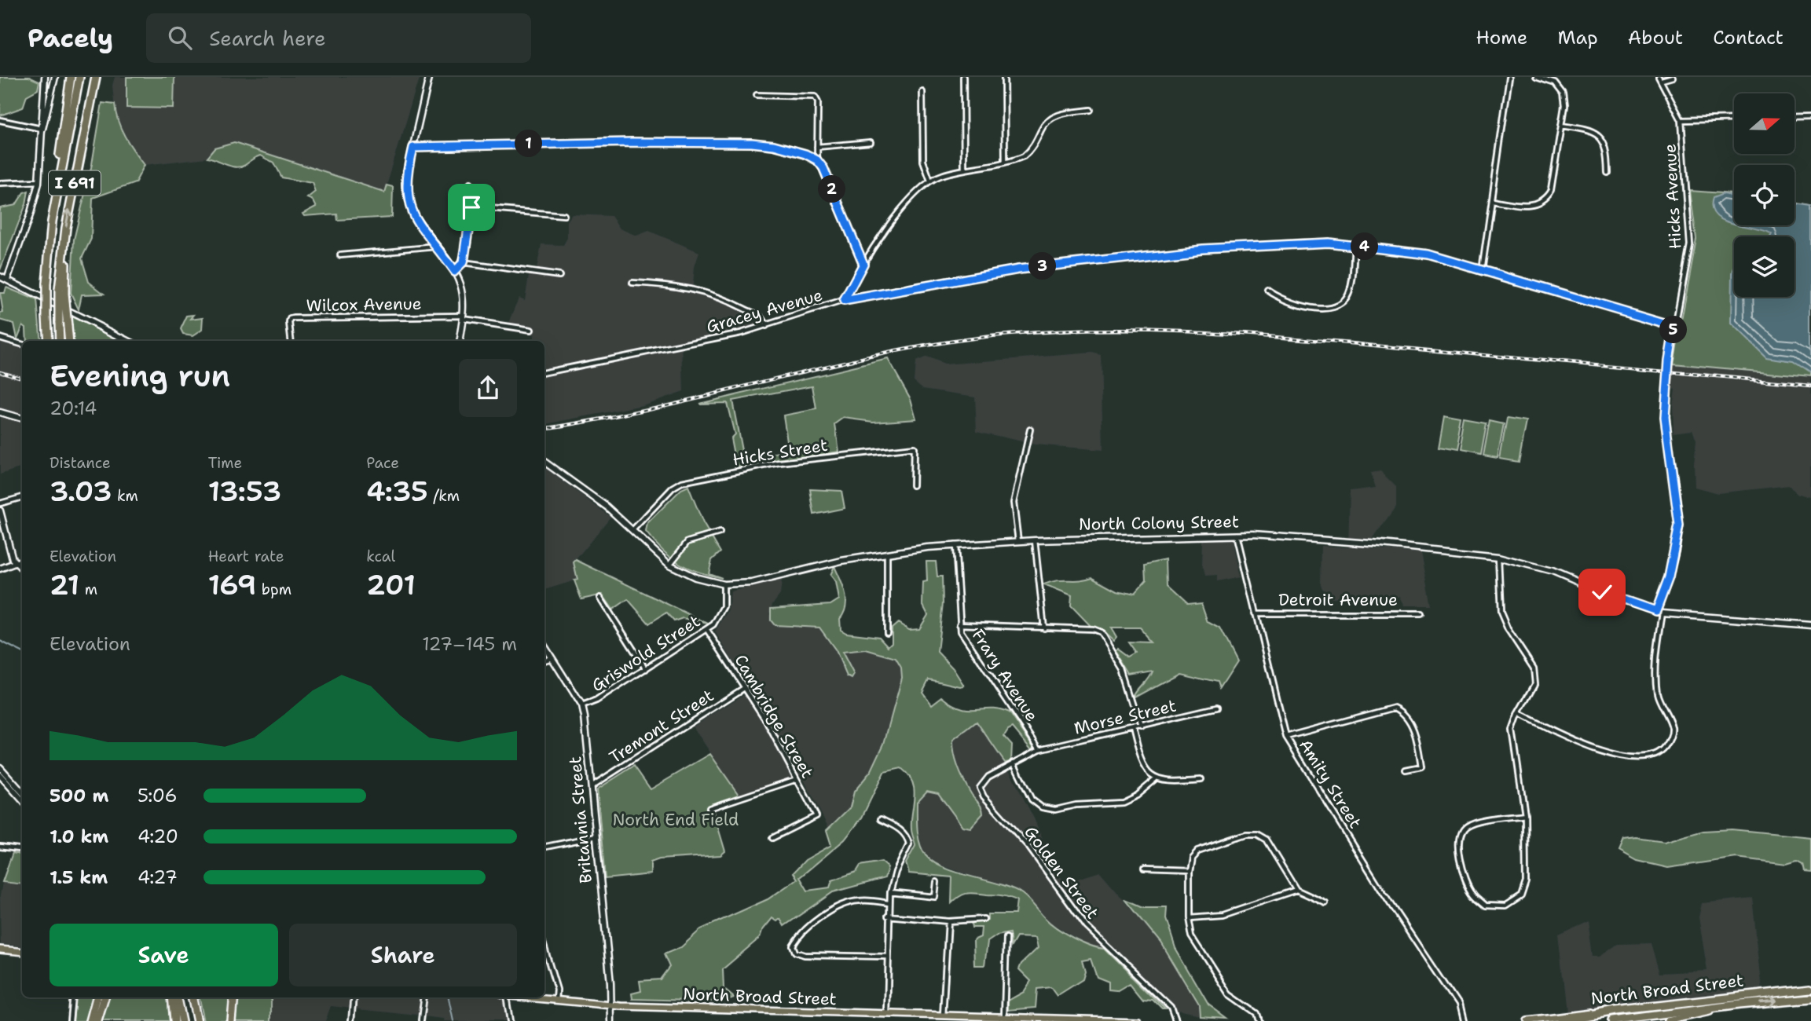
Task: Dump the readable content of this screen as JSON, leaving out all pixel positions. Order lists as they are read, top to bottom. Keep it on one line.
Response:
{"streets":{"highway":["I 691","North Broad Street"],"main road":["North Colony Street","Britannia Street"],"street":["Hicks Avenue","Wilcox Avenue","Gracey Avenue","Hicks Street","Detroit Avenue","Griswold Street","Frary Avenue","Cambridge Street","Morse Street","Tremont Street","Amity Street","Golden Street"]},"crossings":[["Hicks Avenue","Gracey Avenue"],["Hicks Avenue","North Colony Street"],["Hicks Street","North Colony Street"],["North Colony Street","Griswold Street"],["North Colony Street","Frary Avenue"],["North Colony Street","Amity Street"],["Detroit Avenue","Amity Street"],["Griswold Street","Cambridge Street"],["Griswold Street","Britannia Street"],["Frary Avenue","Morse Street"],["Frary Avenue","Golden Street"],["Cambridge Street","Tremont Street"],["Morse Street","Golden Street"],["Tremont Street","Britannia Street"],["Britannia Street","North Broad Street"]],"parks":["North End Field"],"north":"right","page":{"header":"Pacely","search":"Search here","nav":["Home","Map","About","Contact"],"pins":["1","2","4","3","5"],"heading":["Evening run","20:14"],"stats":[["Distance","3.03 km"],["Time","13:53"],["Pace","4:35 /km"],["Elevation","21 m"],["Heart rate","169 bpm"],["kcal","201"]],"chart":["Elevation","127–145 m"],"list":[{"name":"500 m","note":"5:06"},{"name":"1.0 km","note":"4:20"},{"name":"1.5 km","note":"4:27"}],"buttons":["Save","Share"]}}
